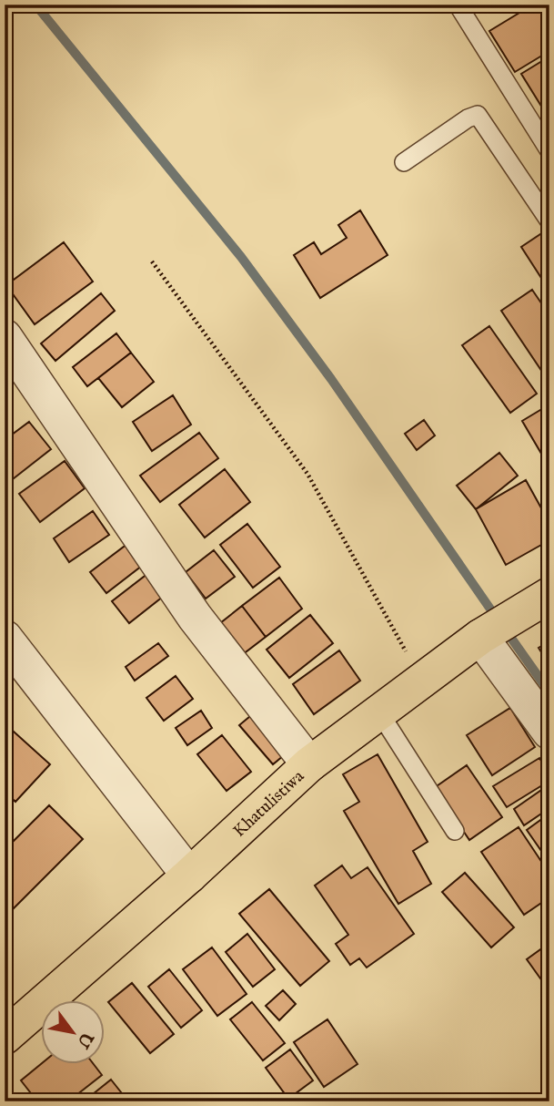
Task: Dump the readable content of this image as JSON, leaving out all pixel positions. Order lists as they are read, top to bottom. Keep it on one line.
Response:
{"streets":{"highway":["Khatulistiwa"]},"north":"bottom right"}
